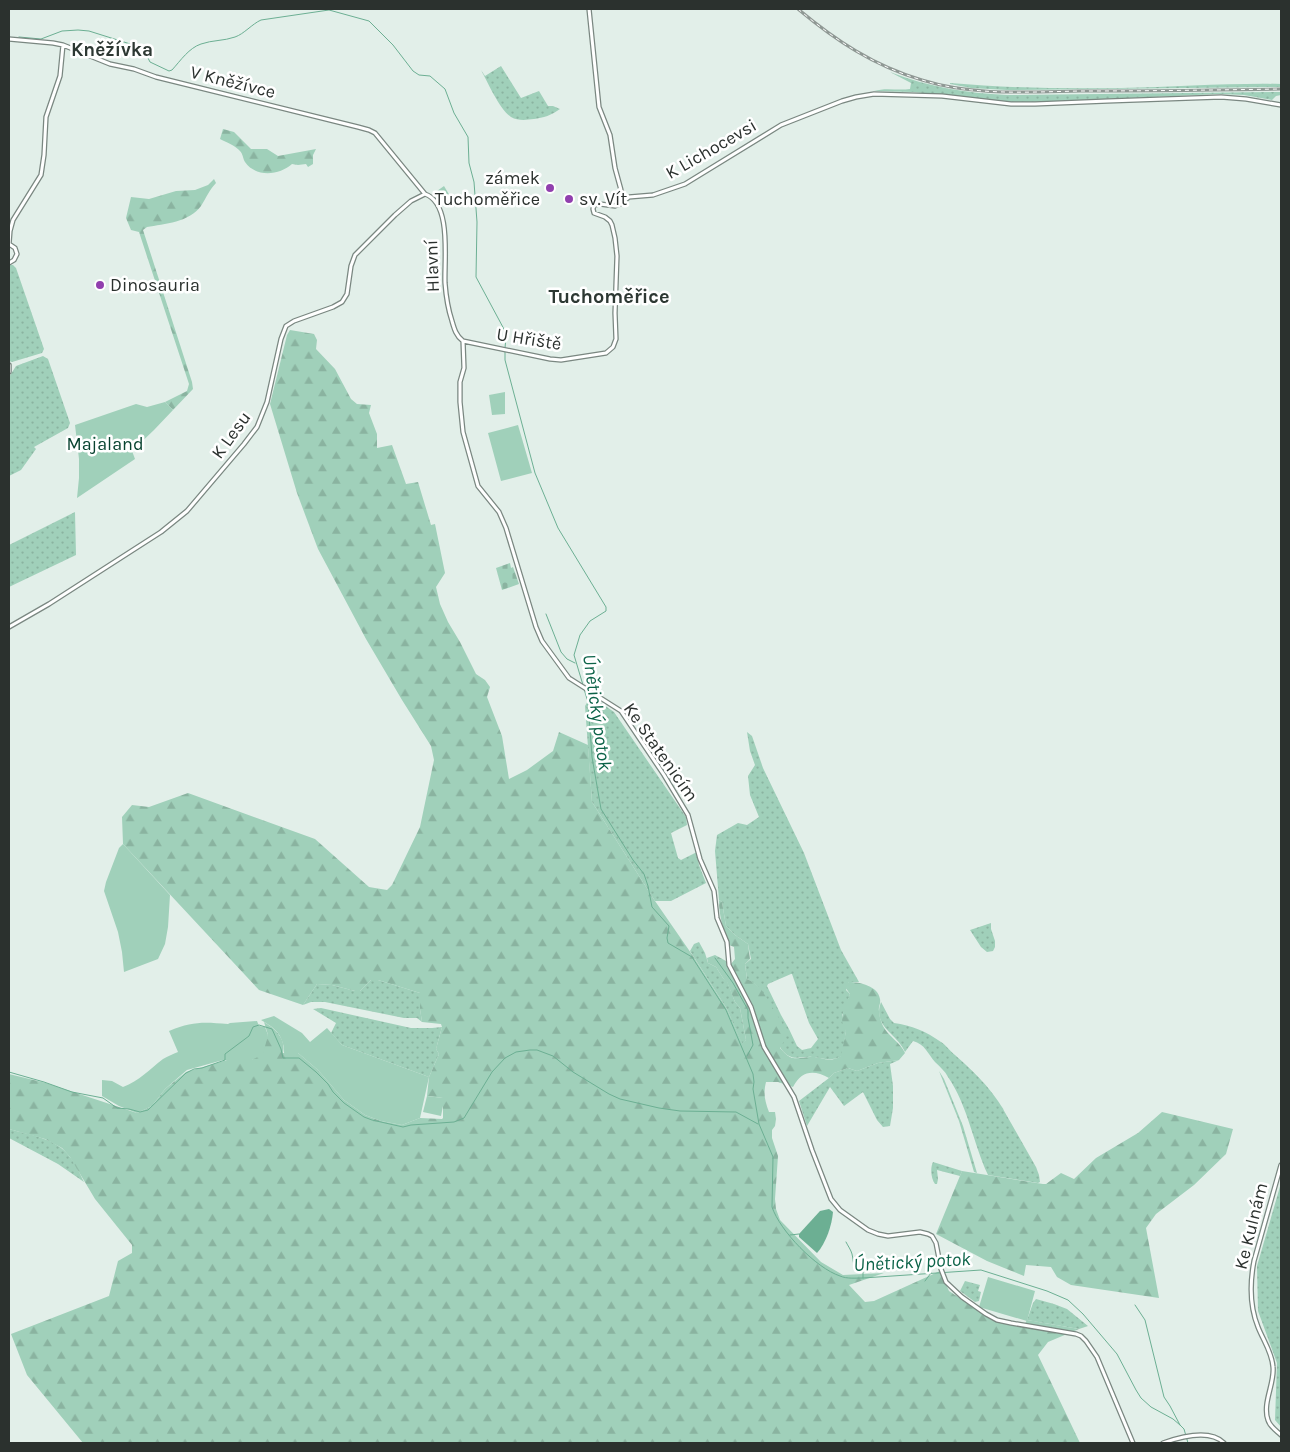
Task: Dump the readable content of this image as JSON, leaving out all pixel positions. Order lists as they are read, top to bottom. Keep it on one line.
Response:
{"streets":{"street":["V Kněžívce","K Lichocevsi","Hlavní","U Hřiště","K Lesu","Ke Statenicím","Ke Kulnám"]},"crossings":[["V Kněžívce","Hlavní"],["V Kněžívce","K Lesu"],["K Lichocevsi","U Hřiště"],["Hlavní","U Hřiště"],["Hlavní","K Lesu"],["Hlavní","Ke Statenicím"],["U Hřiště","Ke Statenicím"]],"districts":["Kněžívka","Tuchoměřice"],"water":["Únětický potok"],"parks":["Majaland"],"places":["zámek Tuchoměřice","sv. Vít","Dinosauria"]}
